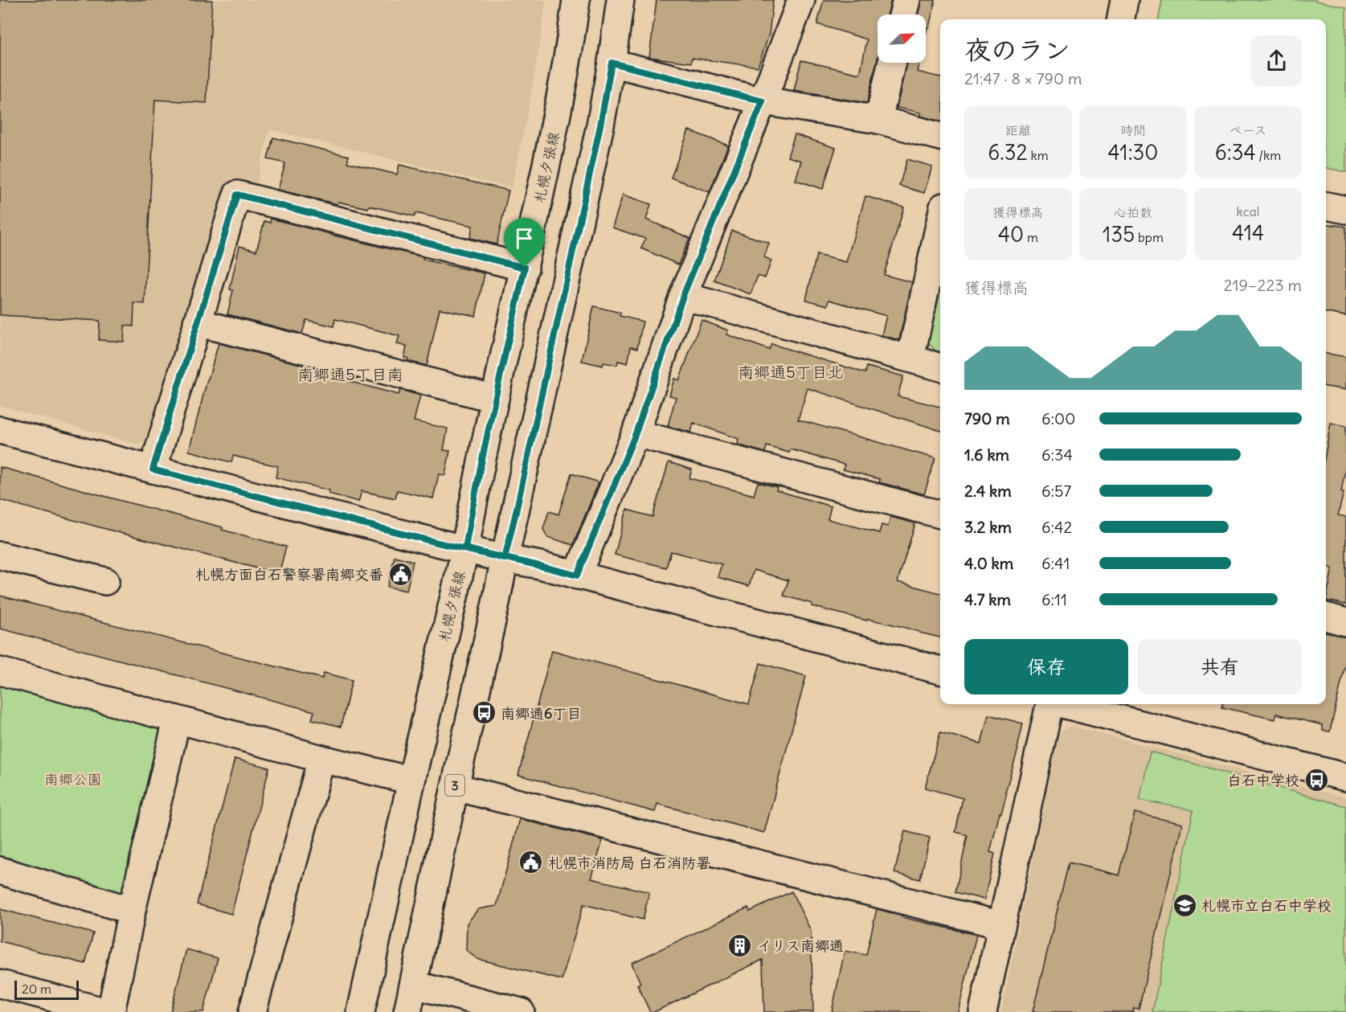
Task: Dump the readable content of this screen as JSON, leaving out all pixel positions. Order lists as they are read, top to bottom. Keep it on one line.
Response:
{"streets":{"street":["札幌夕張線","3"]},"districts":["南郷通5丁目北","南郷通5丁目南"],"parks":["南郷公園"],"places":{"public building":["札幌方面白石警察署南郷交番","札幌市消防局 白石消防署"],"bus stop":["南郷通6丁目","白石中学校"],"school or university":["札幌市立白石中学校"],"building":["イリス南郷通"]},"scale_bar":"20 m","north":"top right","page":{"heading":["夜のラン","21:47 · 8 × 790 m"],"stats":[["距離","6.32 km"],["時間","41:30"],["ペース","6:34 /km"],["獲得標高","40 m"],["心拍数","135 bpm"],["kcal","414"]],"chart":["獲得標高","219–223 m"],"list":[{"name":"790 m","note":"6:00"},{"name":"1.6 km","note":"6:34"},{"name":"2.4 km","note":"6:57"},{"name":"3.2 km","note":"6:42"},{"name":"4.0 km","note":"6:41"},{"name":"4.7 km","note":"6:11"}],"buttons":["保存","共有"],"scale":"20 m"}}
